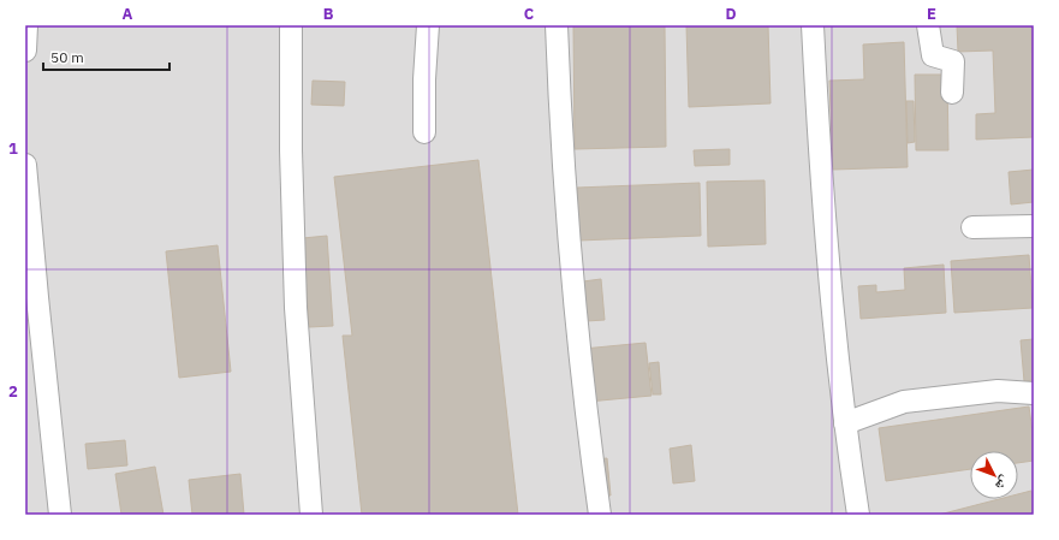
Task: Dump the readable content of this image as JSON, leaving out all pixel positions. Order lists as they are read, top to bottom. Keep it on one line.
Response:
{"scale_bar":"50 m","north":"bottom right","grid":{"columns":["A","B","C","D","E"],"rows":["1","2"]}}
